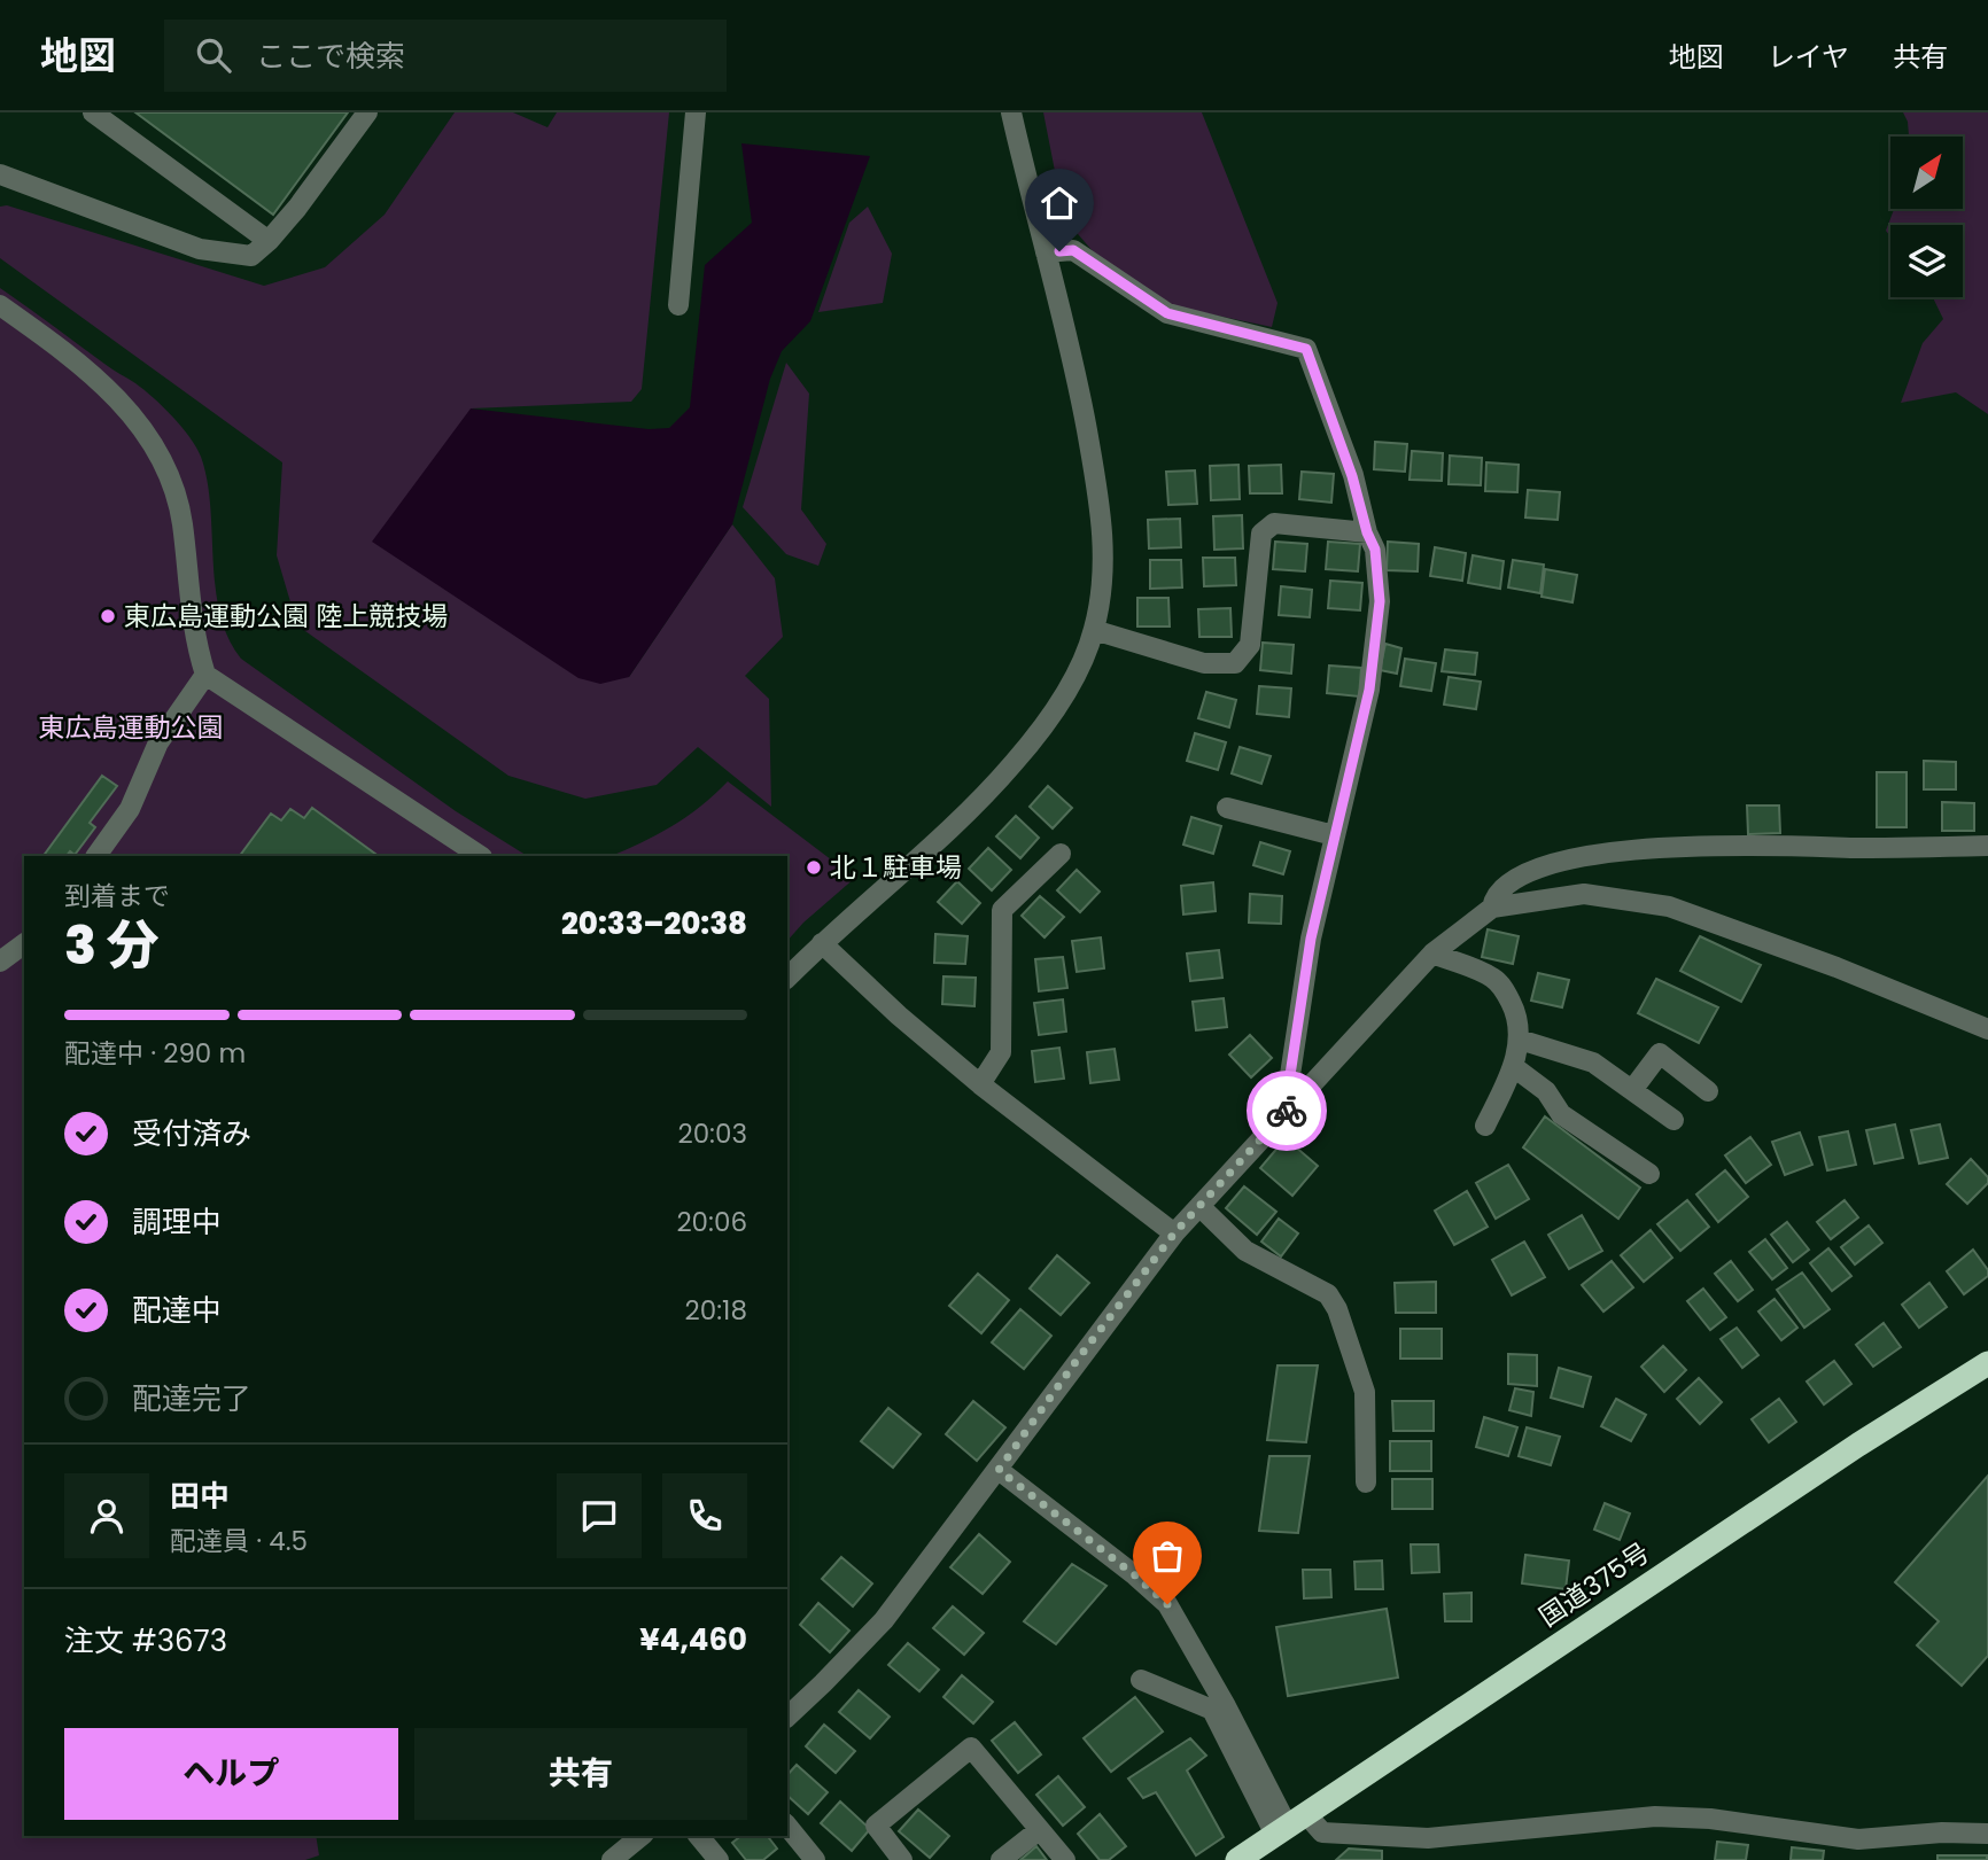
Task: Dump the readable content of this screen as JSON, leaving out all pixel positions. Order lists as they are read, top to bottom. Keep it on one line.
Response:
{"streets":{"highway":["国道375号"]},"parks":["東広島運動公園"],"places":["東広島運動公園 陸上競技場","北１駐車場"],"north":"top right","page":{"header":"地図","search":"ここで検索","nav":["地図","レイヤ","共有"],"heading":["3 分","到着まで","20:33–20:38"],"panel":["田中","配達員 · 4.5","注文 #3673","¥4,460"],"bar":"配達中 · 290 m","list":[["受付済み","20:03"],["調理中","20:06"],["配達中","20:18"],"配達完了"],"buttons":["ヘルプ","共有"]}}
